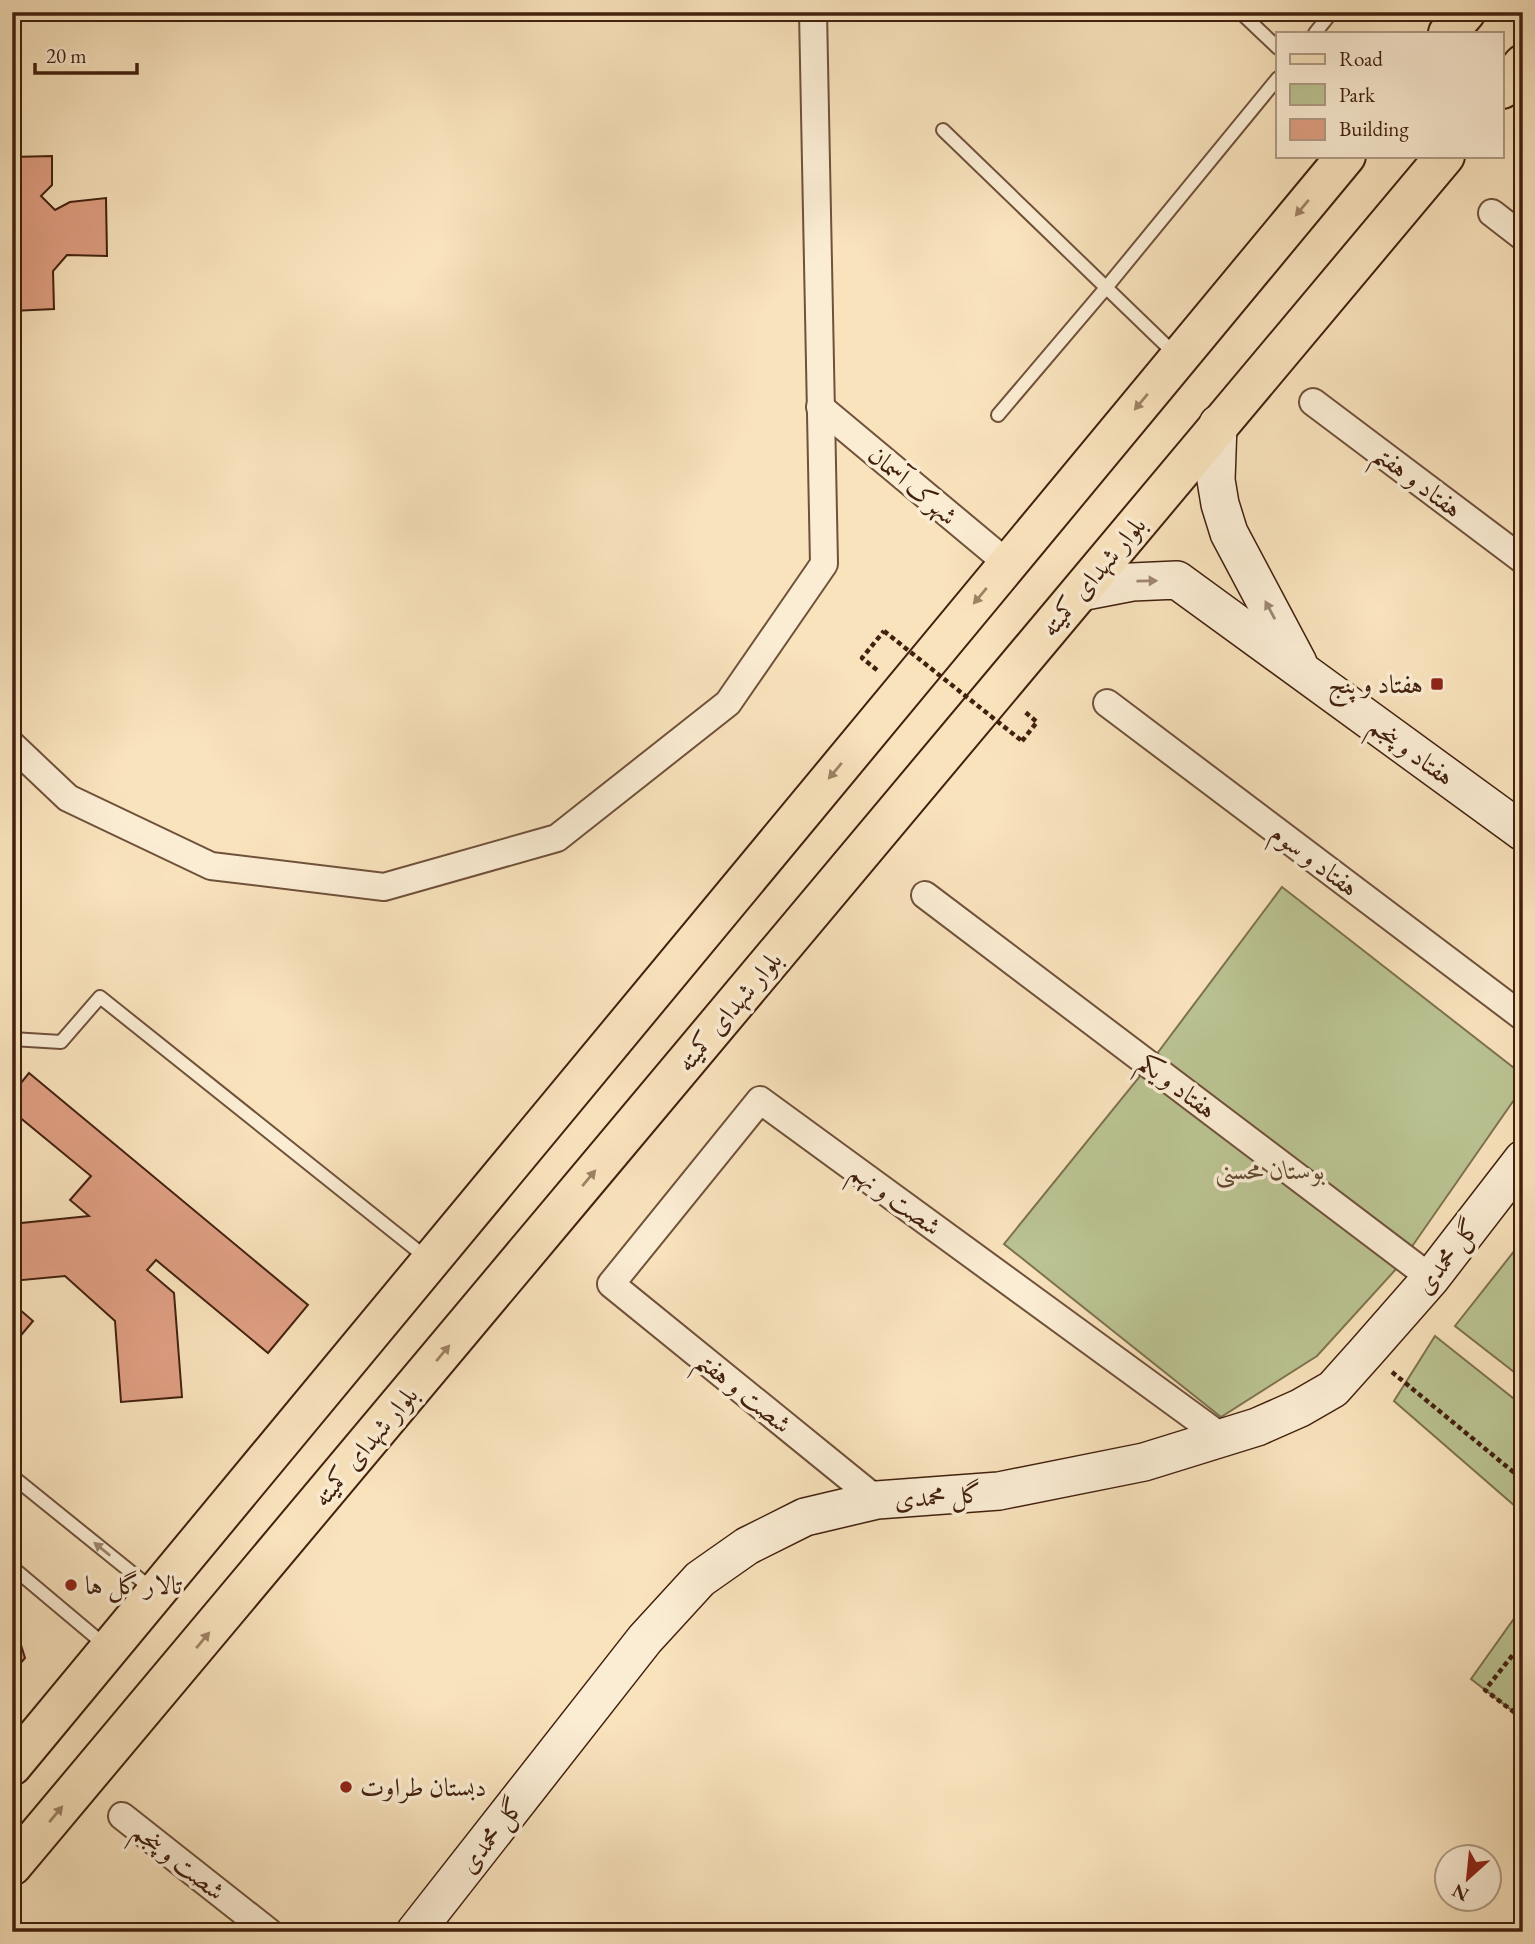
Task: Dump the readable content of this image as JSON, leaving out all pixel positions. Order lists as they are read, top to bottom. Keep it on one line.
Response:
{"streets":{"main road":["بلوار شهدای کمیته"],"street":["هفتاد و هفتم","شهرک آسمان","هفتاد و پنجم","هفتاد و سوم","هفتاد و یکم","شصت و نهم","گل محمدی","شصت و هفتم","شصت و پنجم"]},"crossings":[["بلوار شهدای کمیته","هفتاد و پنجم"],["هفتاد و یکم","گل محمدی"],["شصت و نهم","گل محمدی"],["شصت و نهم","شصت و هفتم"],["گل محمدی","شصت و هفتم"]],"one_way":["هفتاد و پنجم"],"parks":["بوستان محسنی"],"places":{"transit":["هفتاد و پنج"],"other":["تالار گل ها","دبستان طراوت"]},"legend":["Road","Park","Building"],"scale_bar":"20 m","north":"bottom left"}
